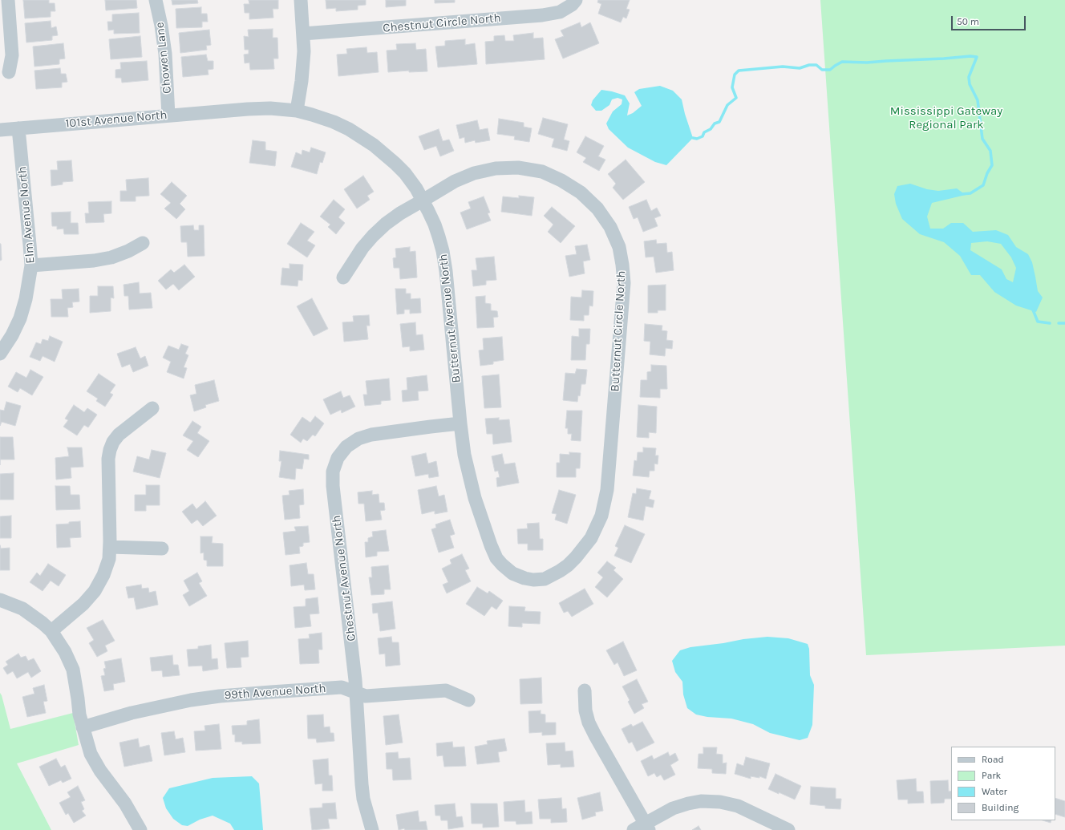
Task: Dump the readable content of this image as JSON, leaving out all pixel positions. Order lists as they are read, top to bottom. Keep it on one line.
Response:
{"streets":{"street":["Chestnut Circle North","Chowen Lane","101st Avenue North","Elm Avenue North","Butternut Avenue North","Butternut Circle North","Chestnut Avenue North","99th Avenue North"]},"crossings":[["Chowen Lane","101st Avenue North"],["101st Avenue North","Elm Avenue North"],["101st Avenue North","Butternut Avenue North"],["Butternut Avenue North","Butternut Circle North"],["Butternut Avenue North","Chestnut Avenue North"],["Chestnut Avenue North","99th Avenue North"]],"parks":["Mississippi Gateway Regional Park"],"legend":["Road","Park","Water","Building"],"scale_bar":"50 m"}
